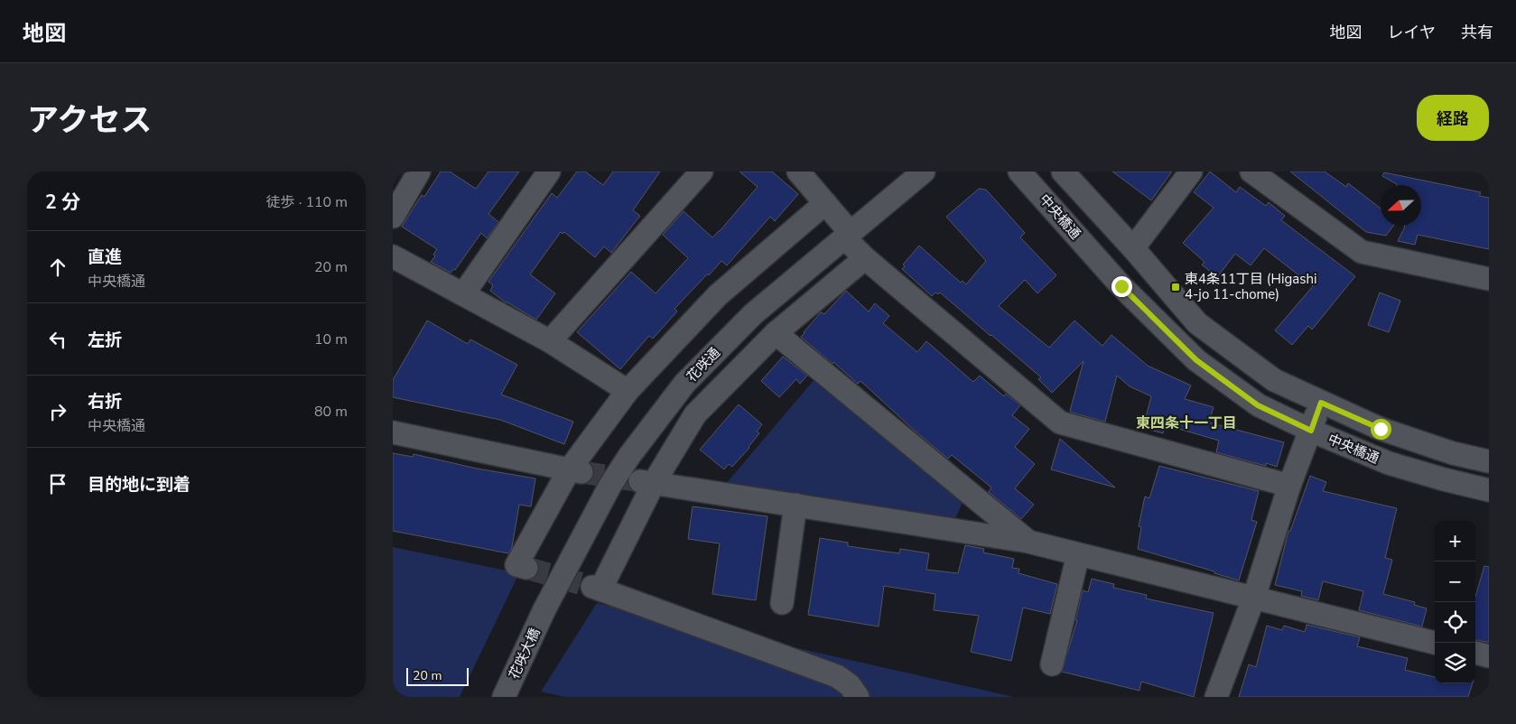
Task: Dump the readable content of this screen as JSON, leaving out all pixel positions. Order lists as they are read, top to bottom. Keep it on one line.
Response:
{"streets":{"street":["中央橋通","花咲通","花咲大橋"]},"crossings":[["花咲通","花咲大橋"]],"districts":["東四条十一丁目"],"places":{"transit":["東4条11丁目 (Higashi 4-jo 11-chome)"]},"scale_bar":"20 m","north":"left","page":{"header":"地図","nav":["地図","レイヤ","共有"],"title":"アクセス","buttons":"経路","heading":["2 分","徒歩 · 110 m"],"list":[["直進","中央橋通","20 m"],["左折","10 m"],["右折","中央橋通","80 m"],"目的地に到着"],"map_buttons":["+","−"],"scale":"20 m"}}
